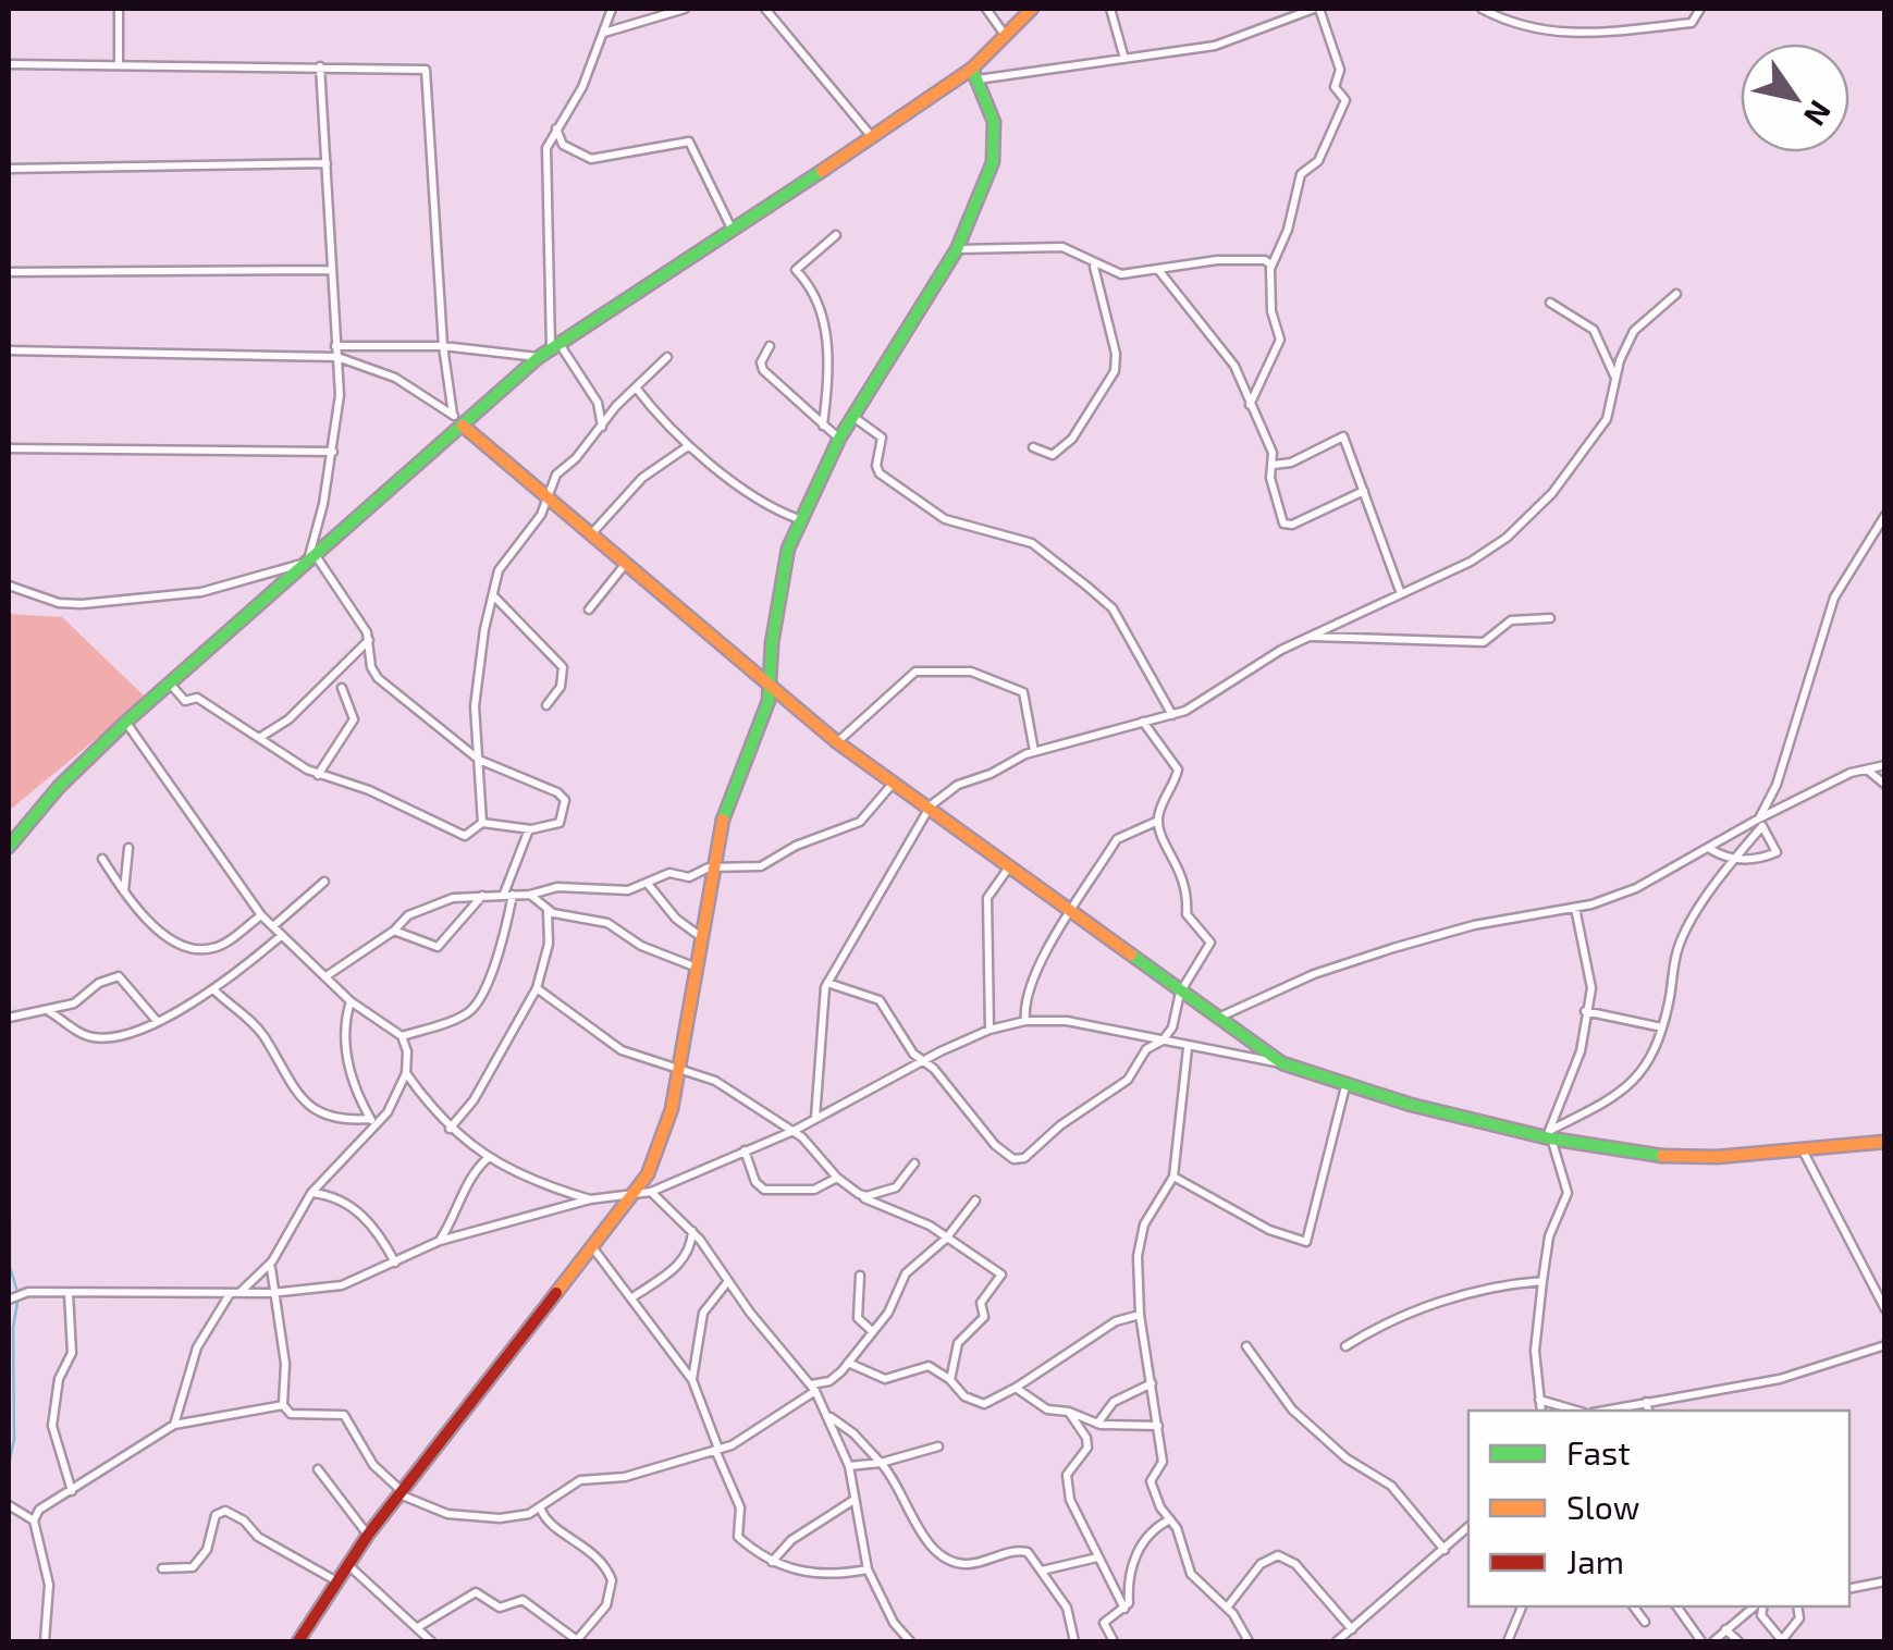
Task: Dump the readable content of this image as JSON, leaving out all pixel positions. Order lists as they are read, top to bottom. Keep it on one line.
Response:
{"legend":["Fast","Slow","Jam"],"north":"bottom right"}
